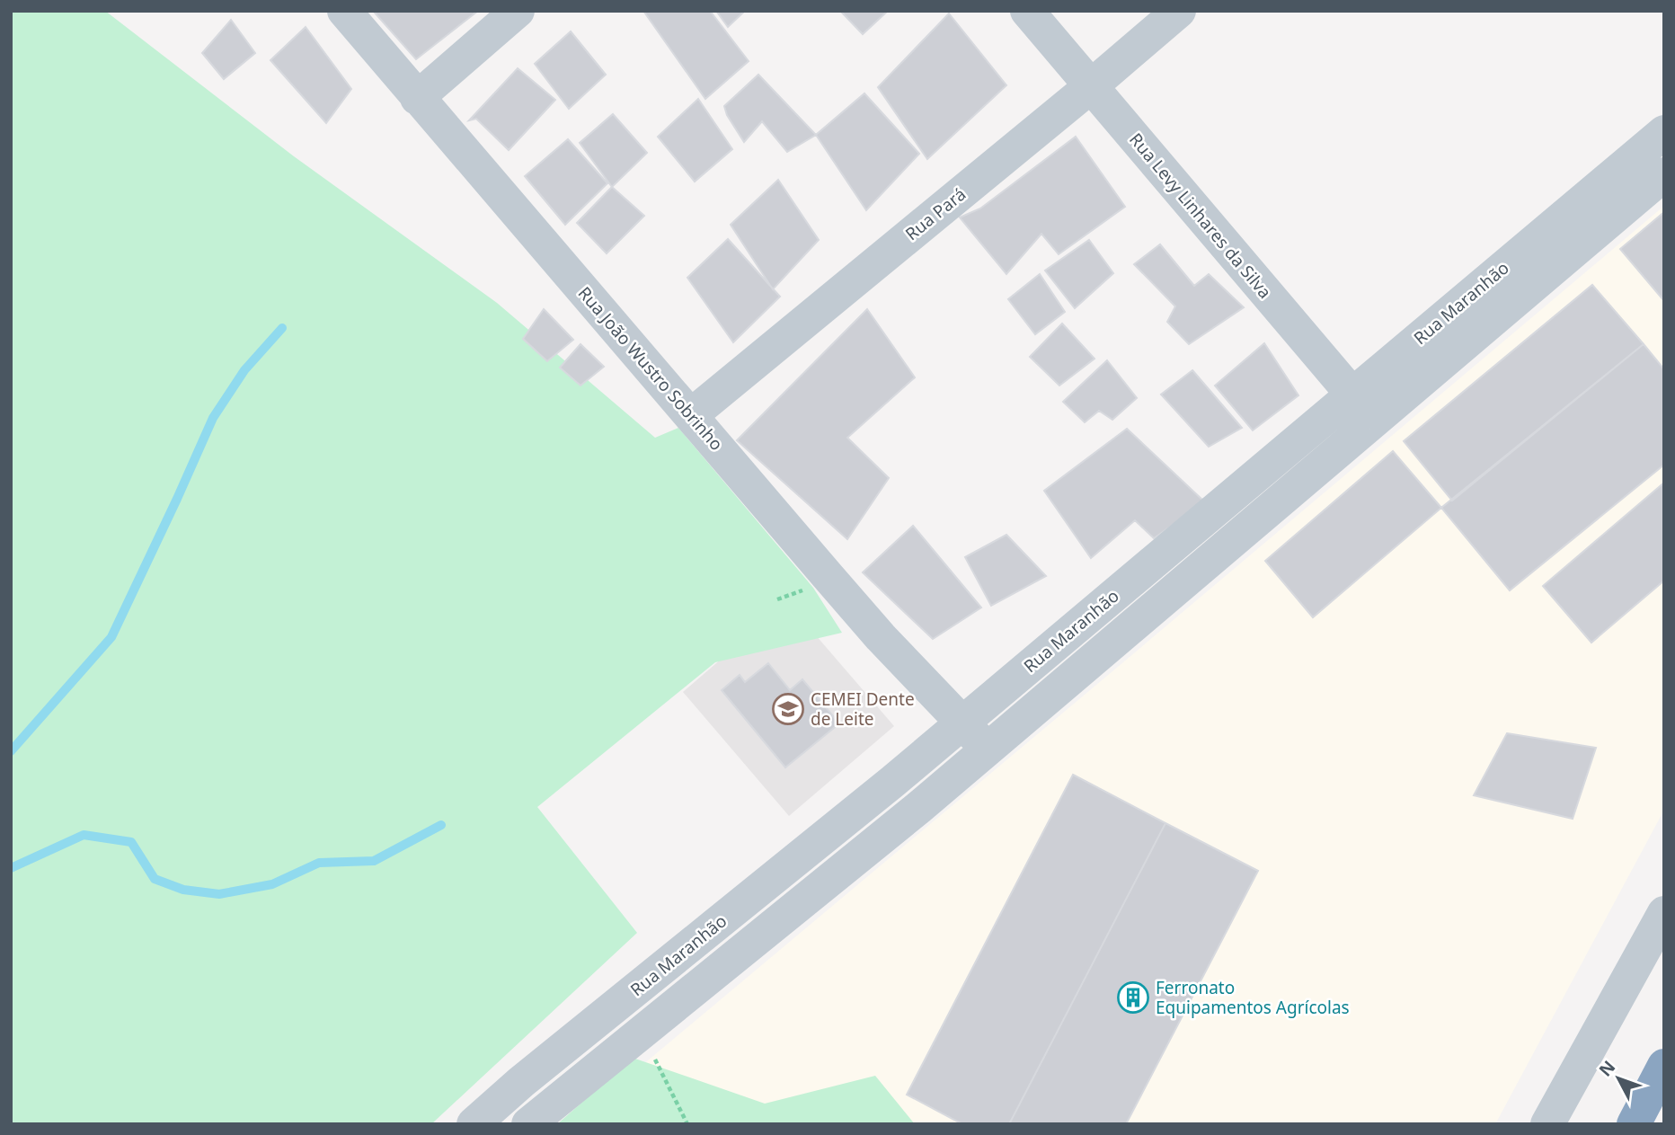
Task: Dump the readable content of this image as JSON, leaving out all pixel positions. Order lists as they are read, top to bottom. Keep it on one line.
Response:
{"streets":{"street":["Rua Pará","Rua Levy Linhares da Silva","Rua Maranhão","Rua João Wustro Sobrinho"]},"crossings":[["Rua Pará","Rua Levy Linhares da Silva"],["Rua Pará","Rua João Wustro Sobrinho"],["Rua Levy Linhares da Silva","Rua Maranhão"],["Rua Maranhão","Rua João Wustro Sobrinho"]],"places":{"school or university":["CEMEI Dente de Leite"],"building":["Ferronato Equipamentos Agrícolas"]},"north":"top left"}
